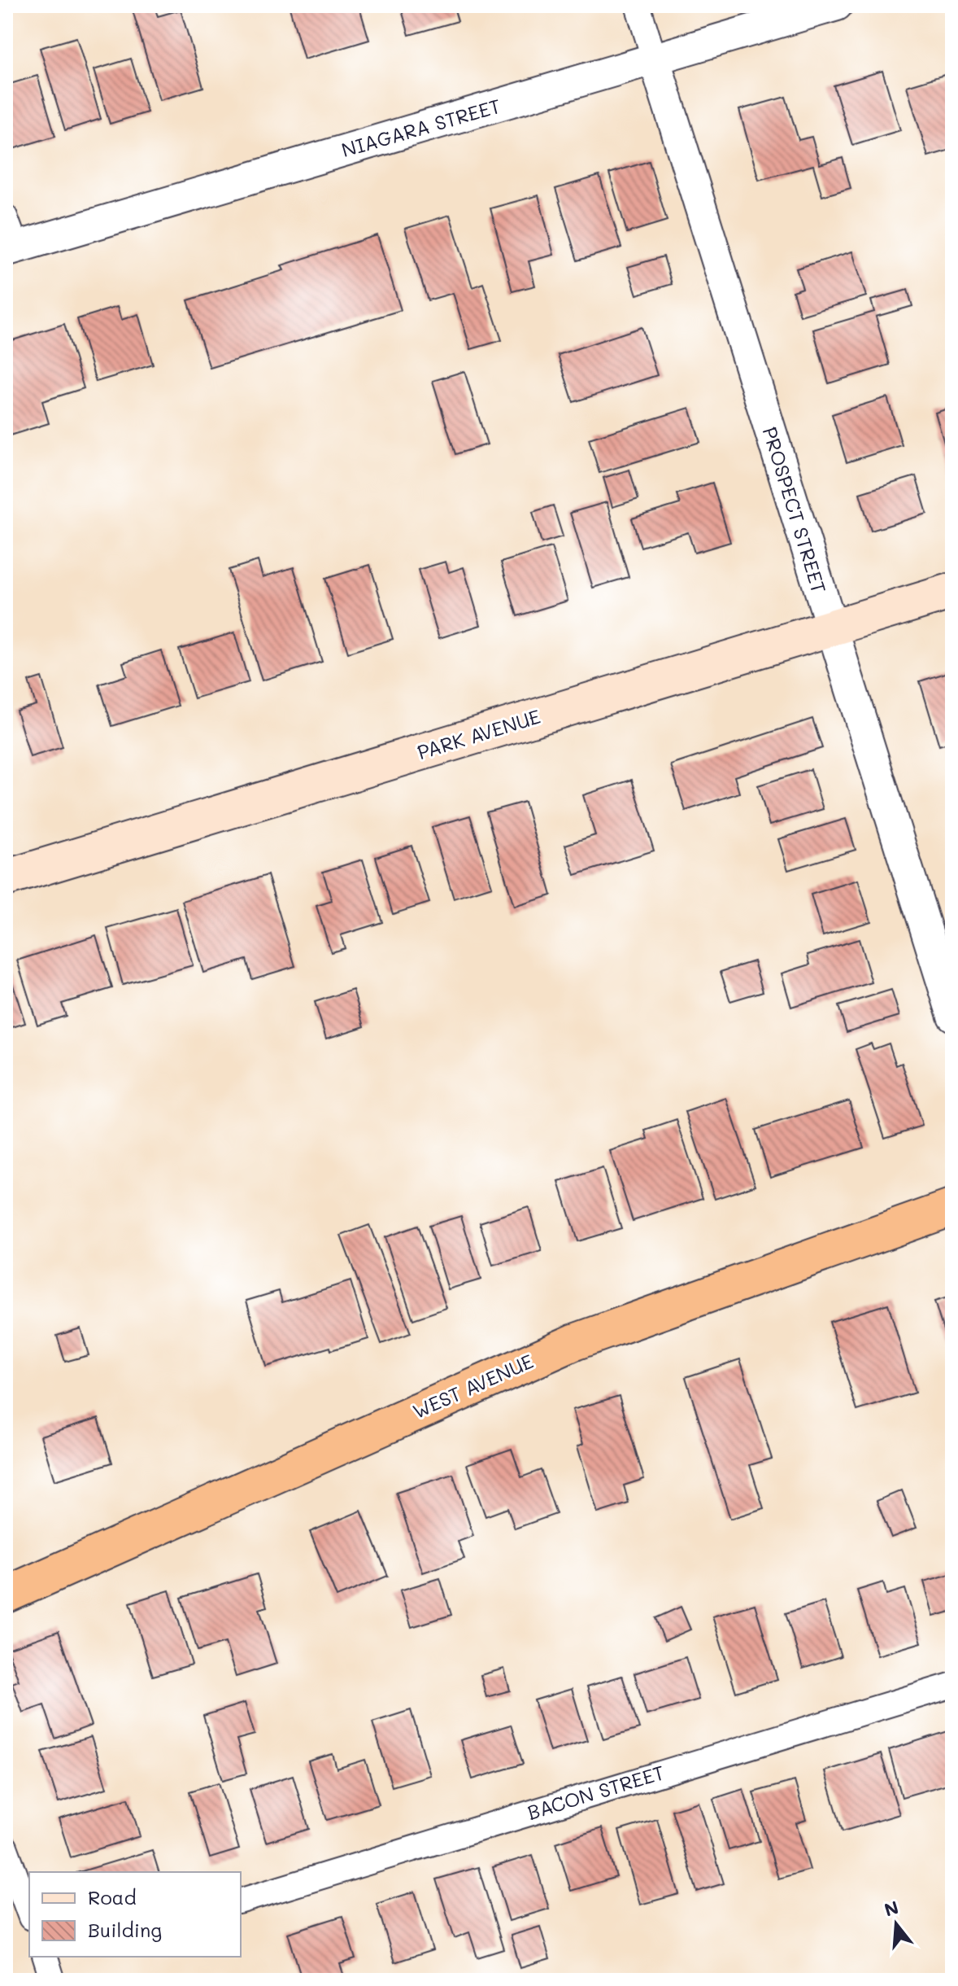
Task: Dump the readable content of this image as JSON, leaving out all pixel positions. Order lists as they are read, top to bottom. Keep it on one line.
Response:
{"streets":{"highway":["WEST AVENUE"],"main road":["PARK AVENUE"],"street":["NIAGARA STREET","PROSPECT STREET","BACON STREET"]},"crossings":[["NIAGARA STREET","PROSPECT STREET"],["PROSPECT STREET","PARK AVENUE"]],"legend":["Road","Building"],"north":"top"}
